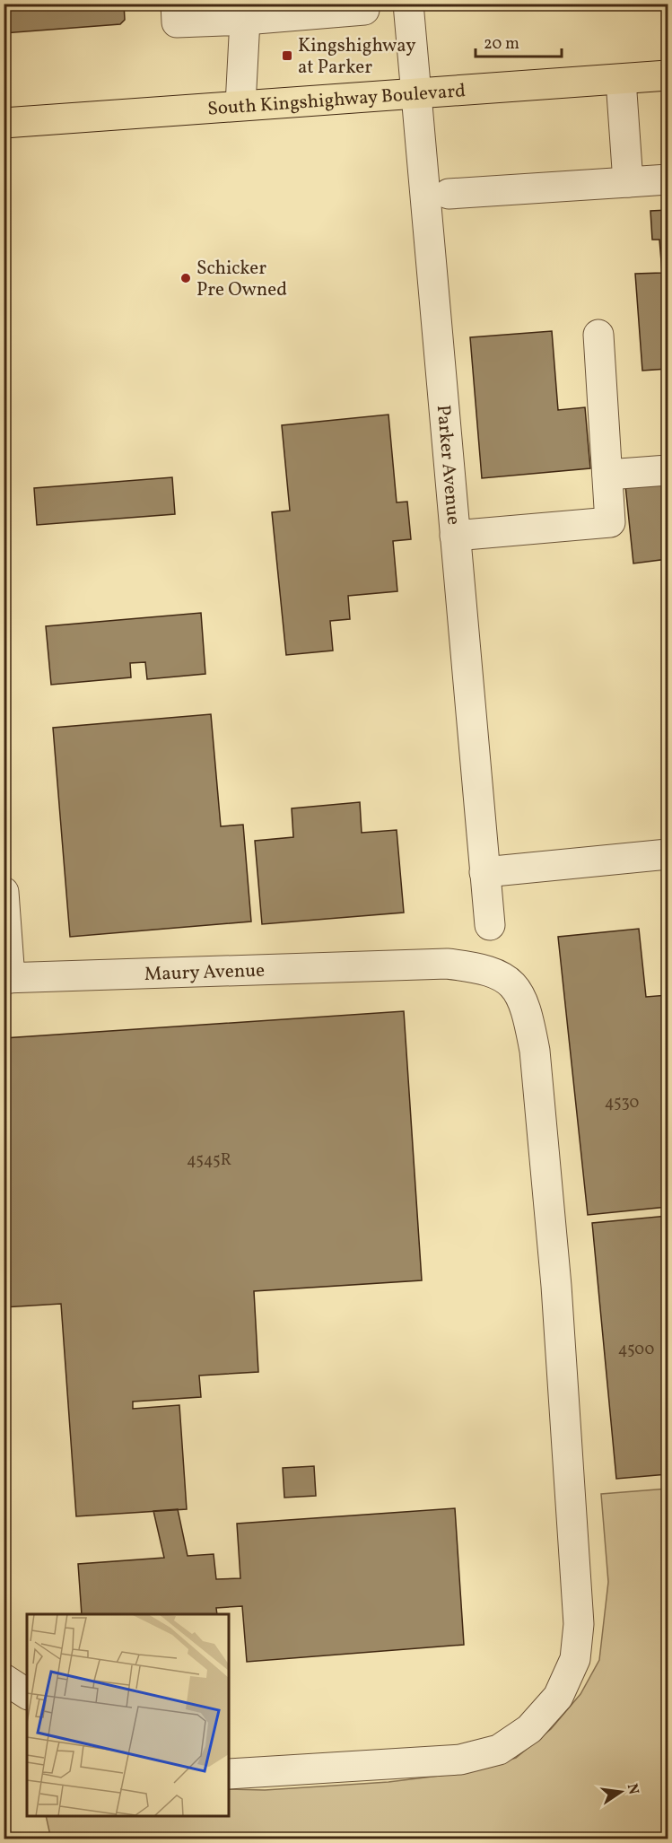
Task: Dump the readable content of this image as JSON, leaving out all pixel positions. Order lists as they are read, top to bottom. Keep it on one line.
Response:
{"streets":{"main road":["South Kingshighway Boulevard"],"street":["Parker Avenue","Maury Avenue"]},"crossings":[["South Kingshighway Boulevard","Parker Avenue"]],"places":{"transit":["Kingshighway at Parker"],"other":["Schicker Pre Owned"]},"house_numbers":["4530","4545R","4500"],"scale_bar":"20 m","north":"right"}
